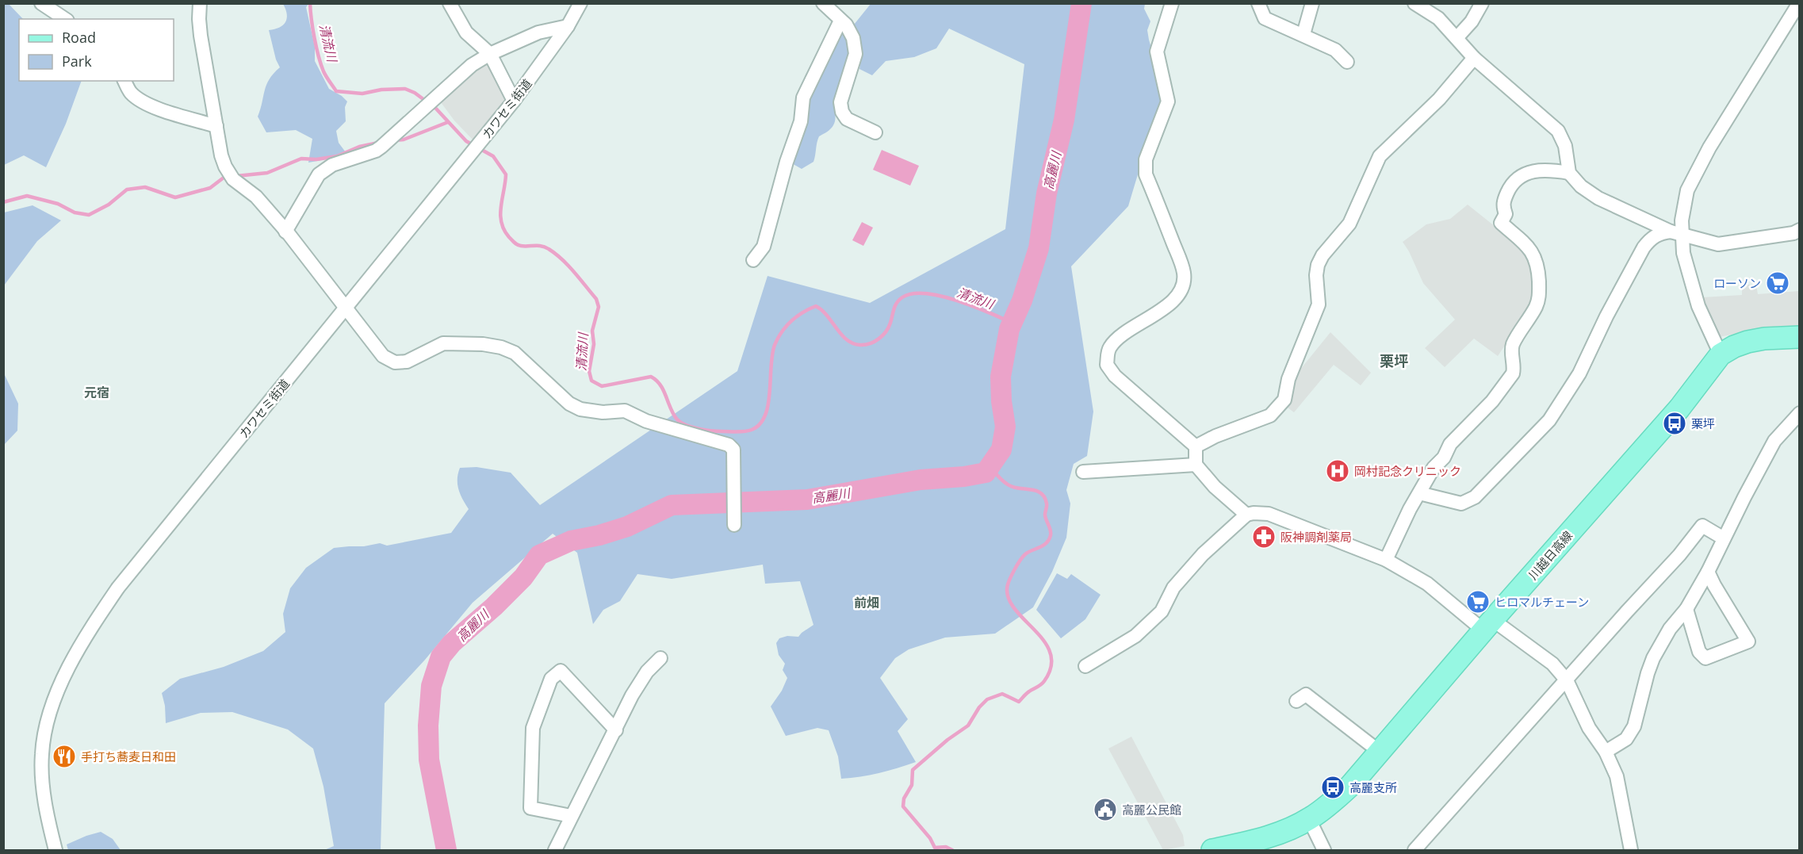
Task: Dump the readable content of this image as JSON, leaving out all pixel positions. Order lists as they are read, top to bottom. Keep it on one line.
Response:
{"streets":{"main road":["川越日高線"],"street":["カワセミ街道"]},"districts":["栗坪","元宿","前畑"],"water":["清流川","高麗川"],"places":{"supermarket":["ローソン","ヒロマルチェーン"],"bus stop":["栗坪","高麗支所"],"hospital":["岡村記念クリニック"],"pharmacy":["阪神調剤薬局"],"restaurant":["手打ち蕎麦日和田"],"public building":["高麗公民館"]},"legend":["Road","Park"]}
